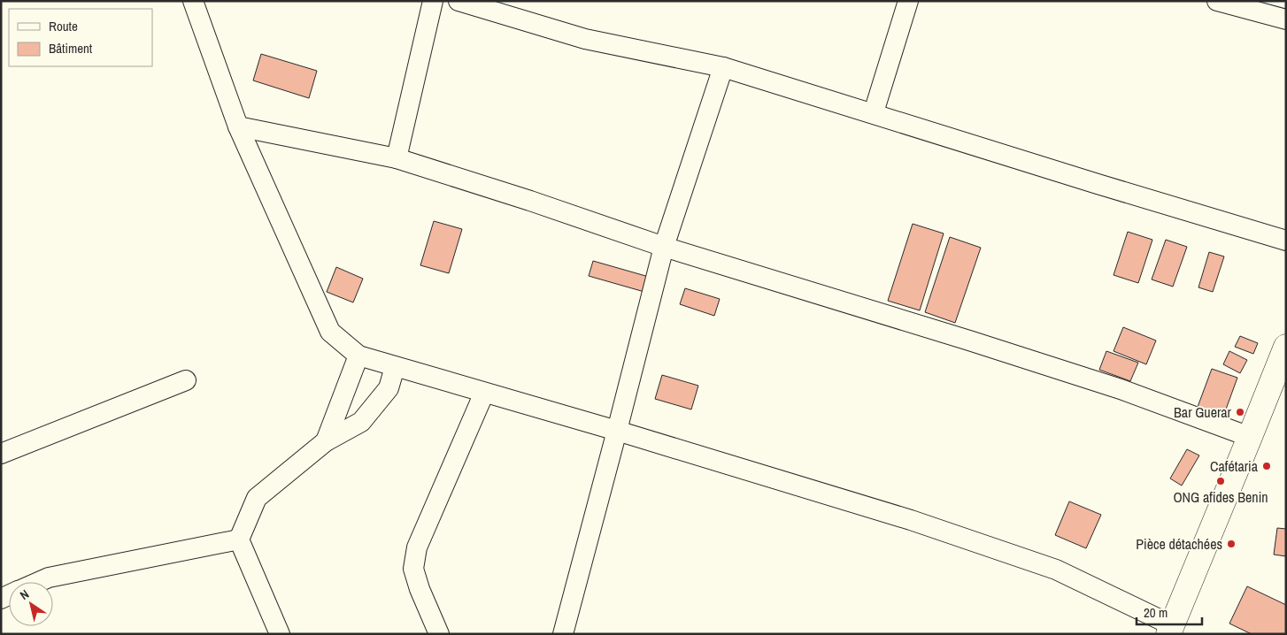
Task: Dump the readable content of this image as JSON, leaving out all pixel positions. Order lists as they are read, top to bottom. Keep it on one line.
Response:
{"places":["Bar Guerar","Cafétaria","ONG afides Benin","Pièce détachées"],"legend":["Route","Bâtiment"],"scale_bar":"20 m","north":"top left"}
